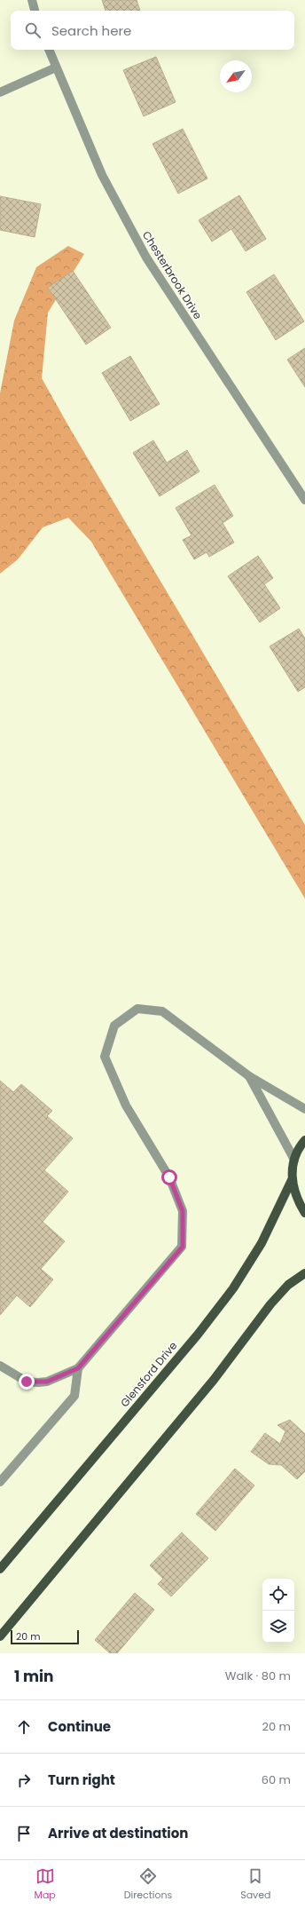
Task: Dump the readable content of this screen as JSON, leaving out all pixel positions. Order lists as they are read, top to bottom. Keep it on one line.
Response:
{"streets":{"main road":["Glensford Drive"],"street":["Chesterbrook Drive"]},"scale_bar":"20 m","north":"bottom left","page":{"search":"Search here","scale":"20 m","heading":["1 min","Walk · 80 m"],"list":[["Continue","20 m"],["Turn right","60 m"],"Arrive at destination"],"nav":["Map","Directions","Saved"]}}
